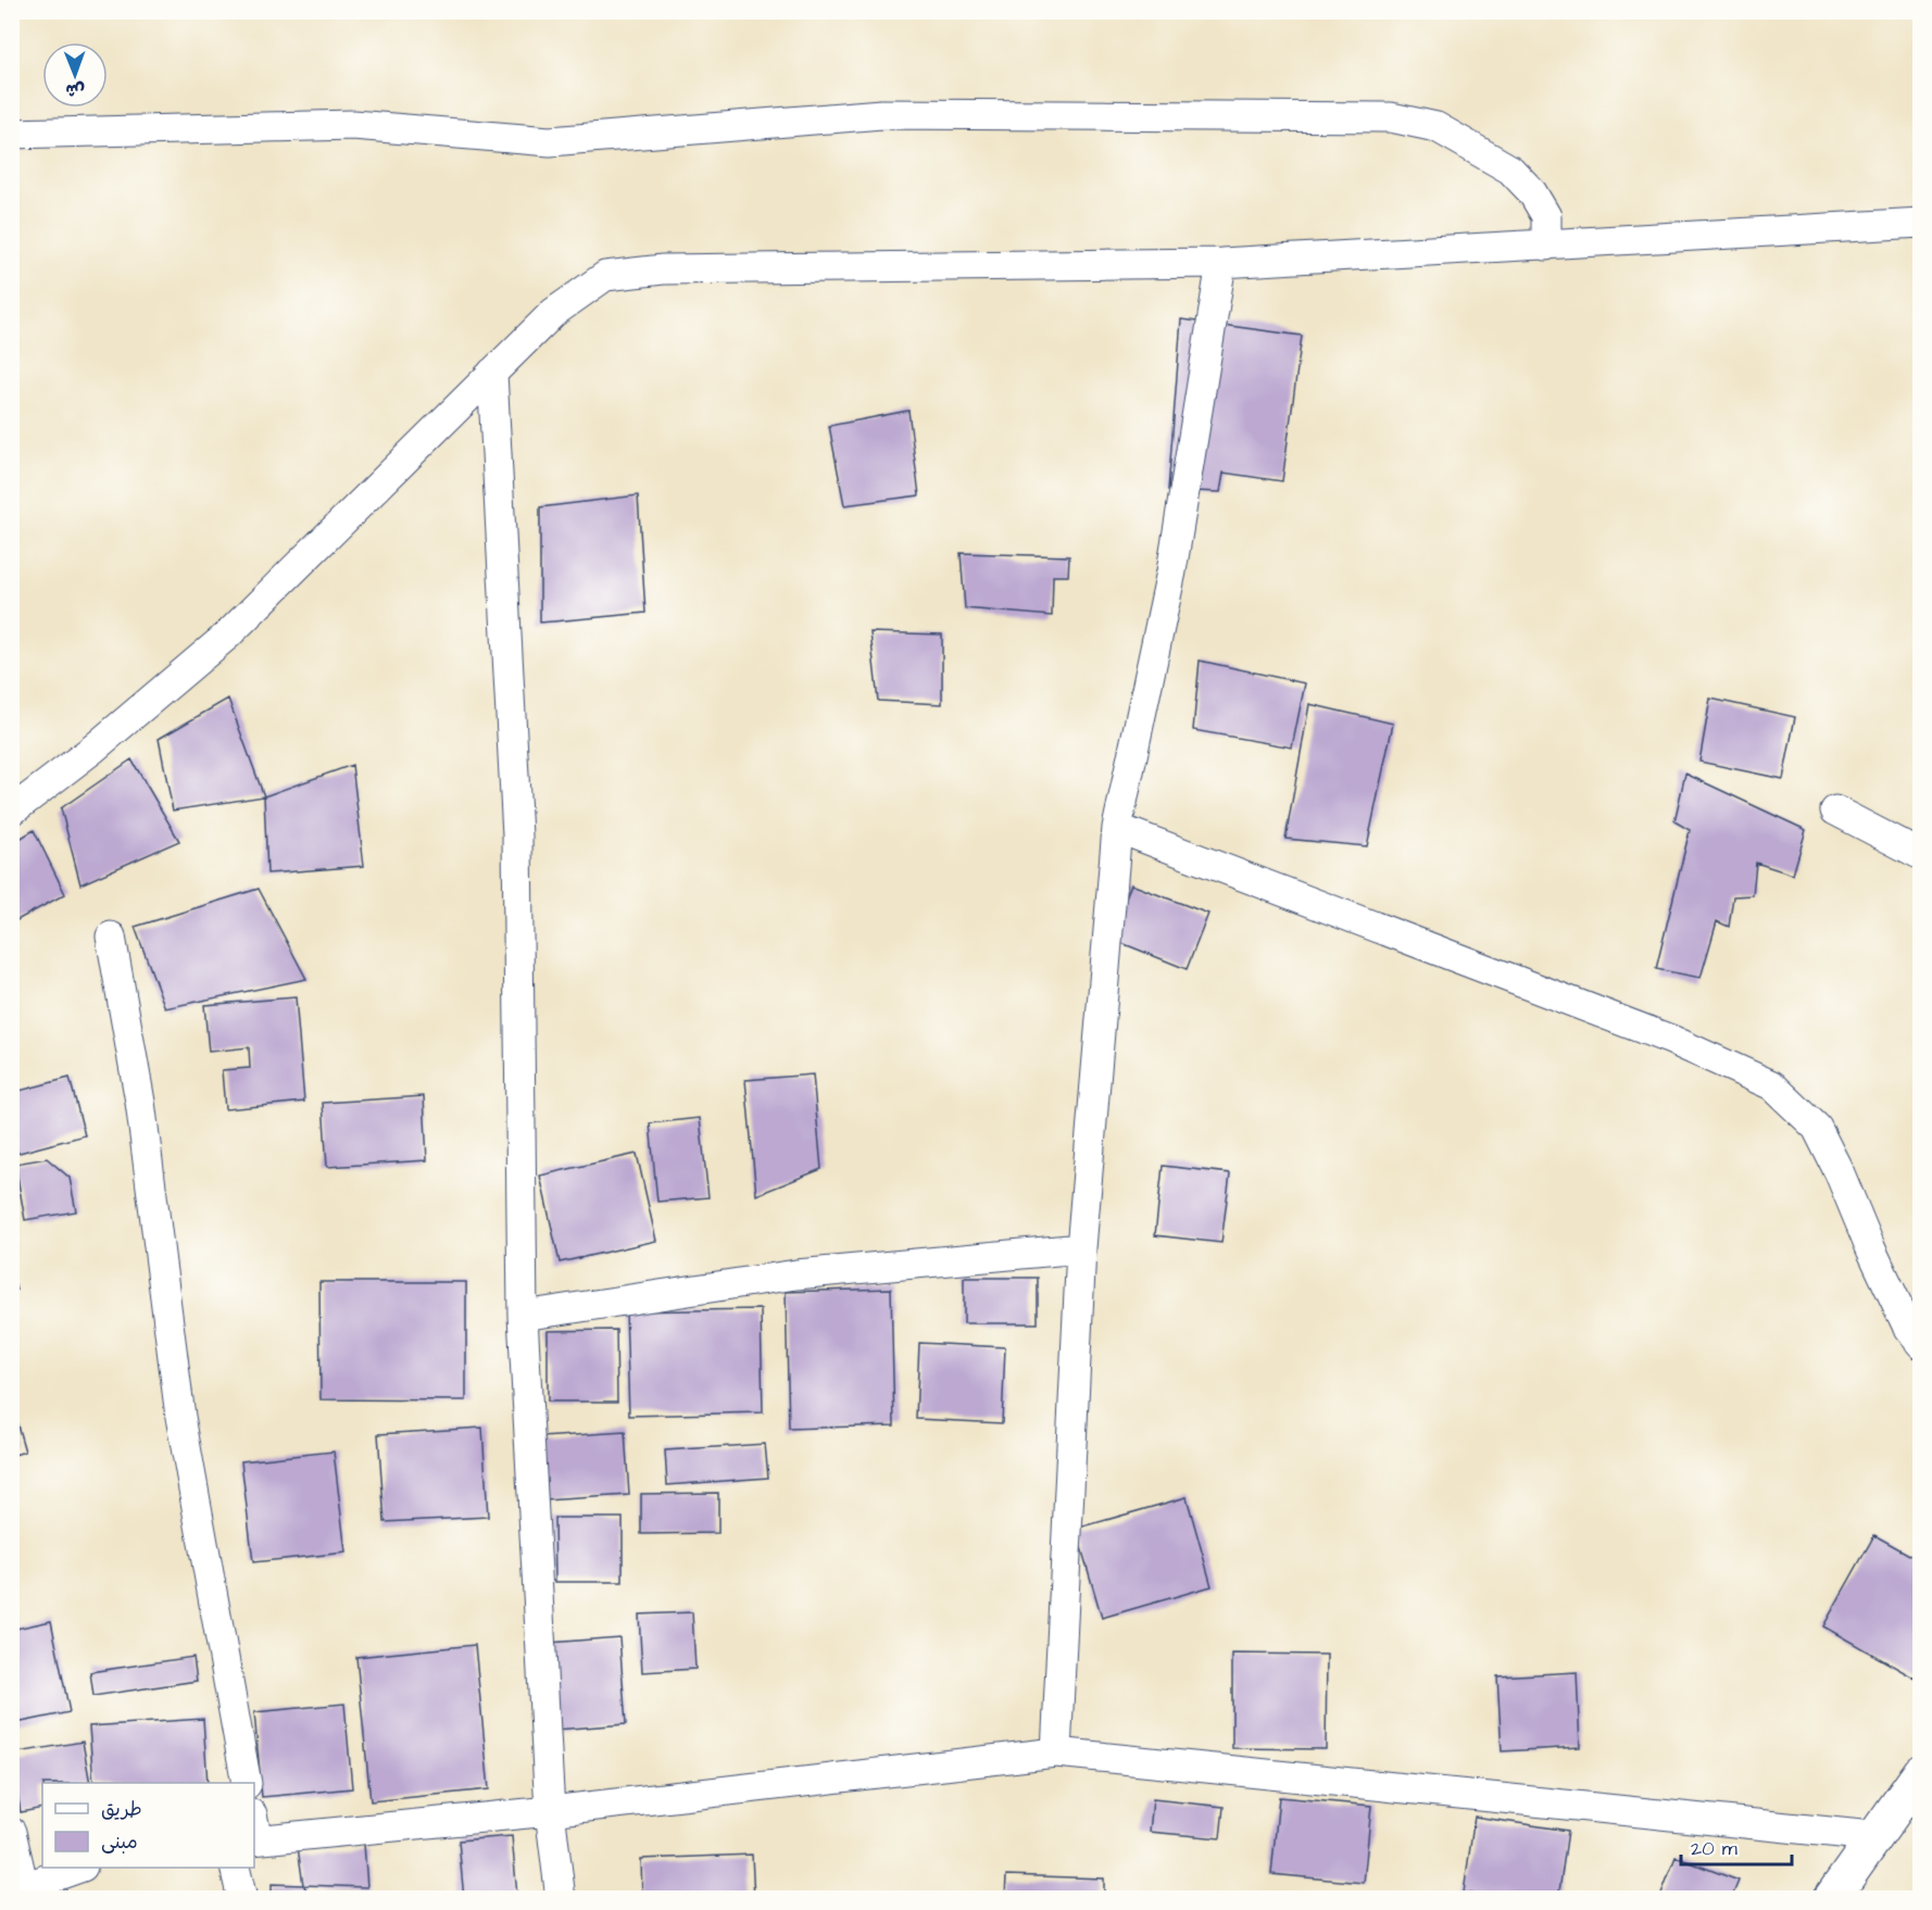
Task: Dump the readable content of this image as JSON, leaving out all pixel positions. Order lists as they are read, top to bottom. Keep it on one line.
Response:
{"legend":["طريق","مبنى"],"scale_bar":"20 m","north":"bottom"}
